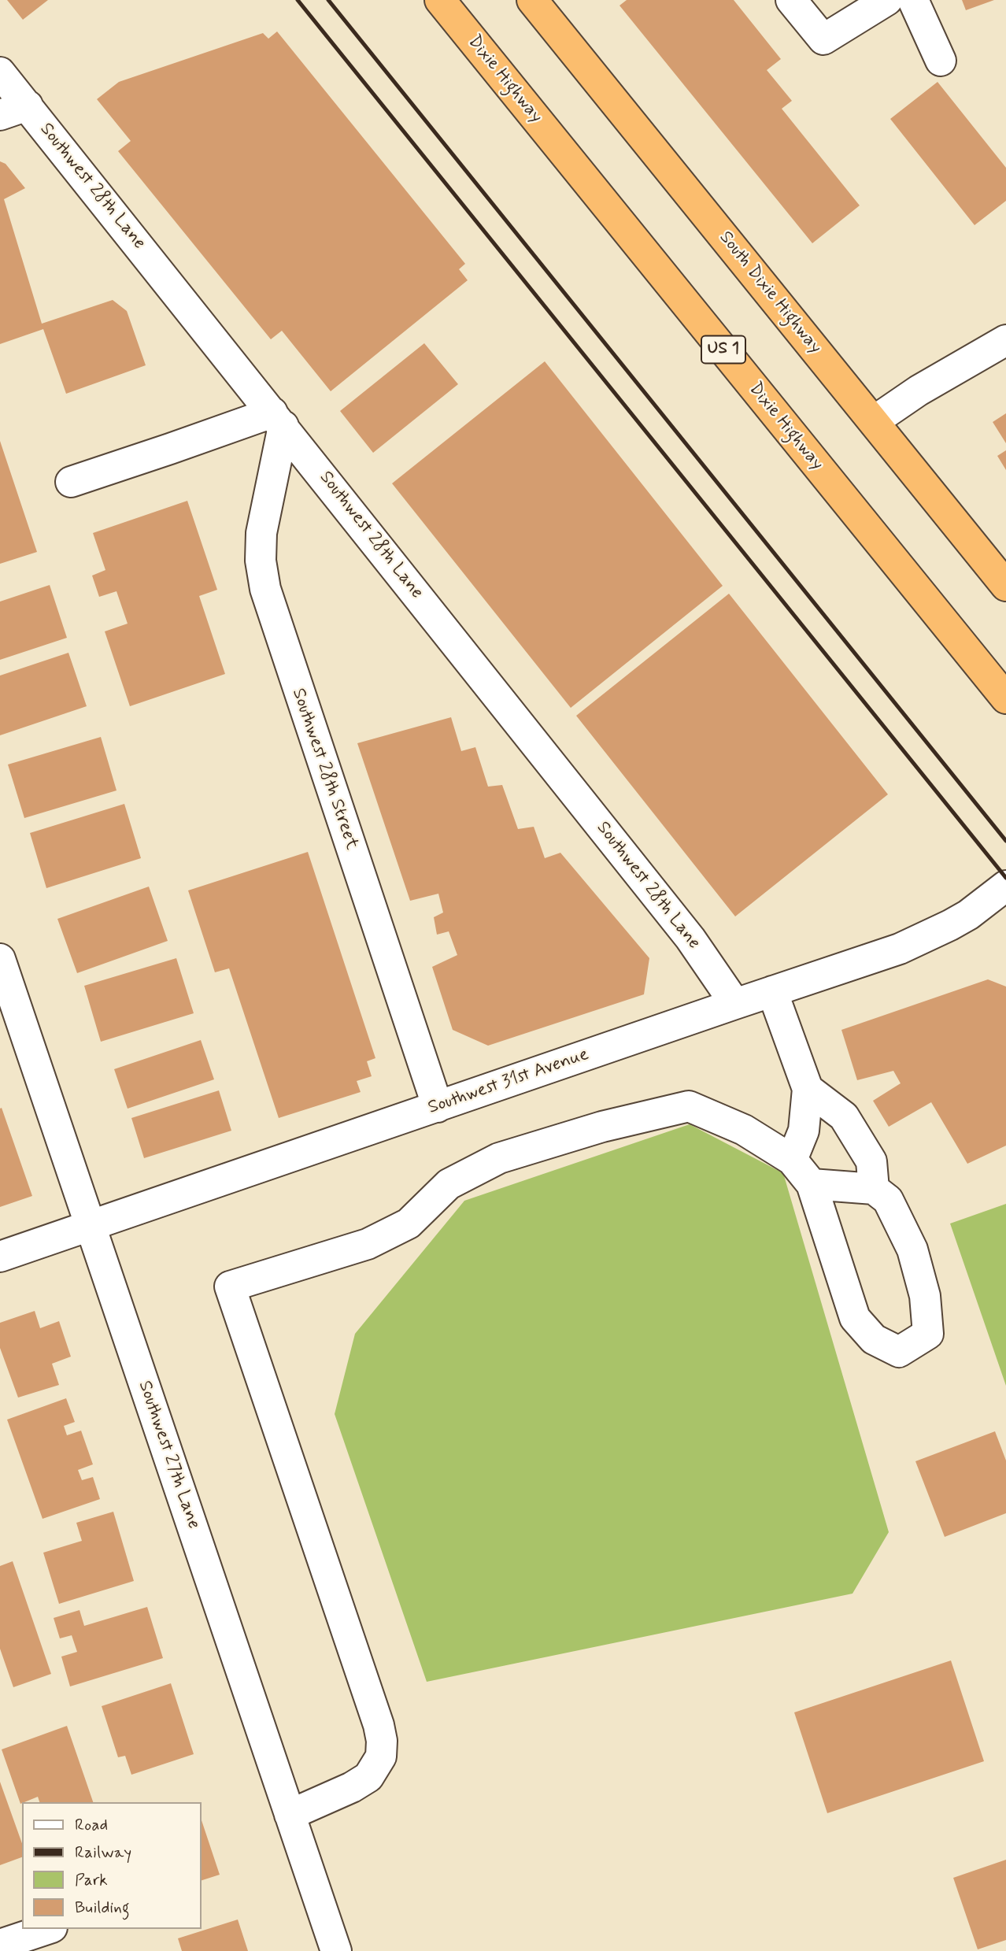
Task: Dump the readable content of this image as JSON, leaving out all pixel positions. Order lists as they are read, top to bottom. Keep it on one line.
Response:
{"streets":{"highway":["Dixie Highway","South Dixie Highway","US 1"],"street":["Southwest 28th Lane","Southwest 28th Street","Southwest 31st Avenue","Southwest 27th Lane"]},"crossings":[["Southwest 28th Lane","Southwest 28th Street"],["Southwest 28th Lane","Southwest 31st Avenue"],["Southwest 28th Street","Southwest 31st Avenue"],["Southwest 31st Avenue","Southwest 27th Lane"]],"legend":["Road","Railway","Park","Building"]}
